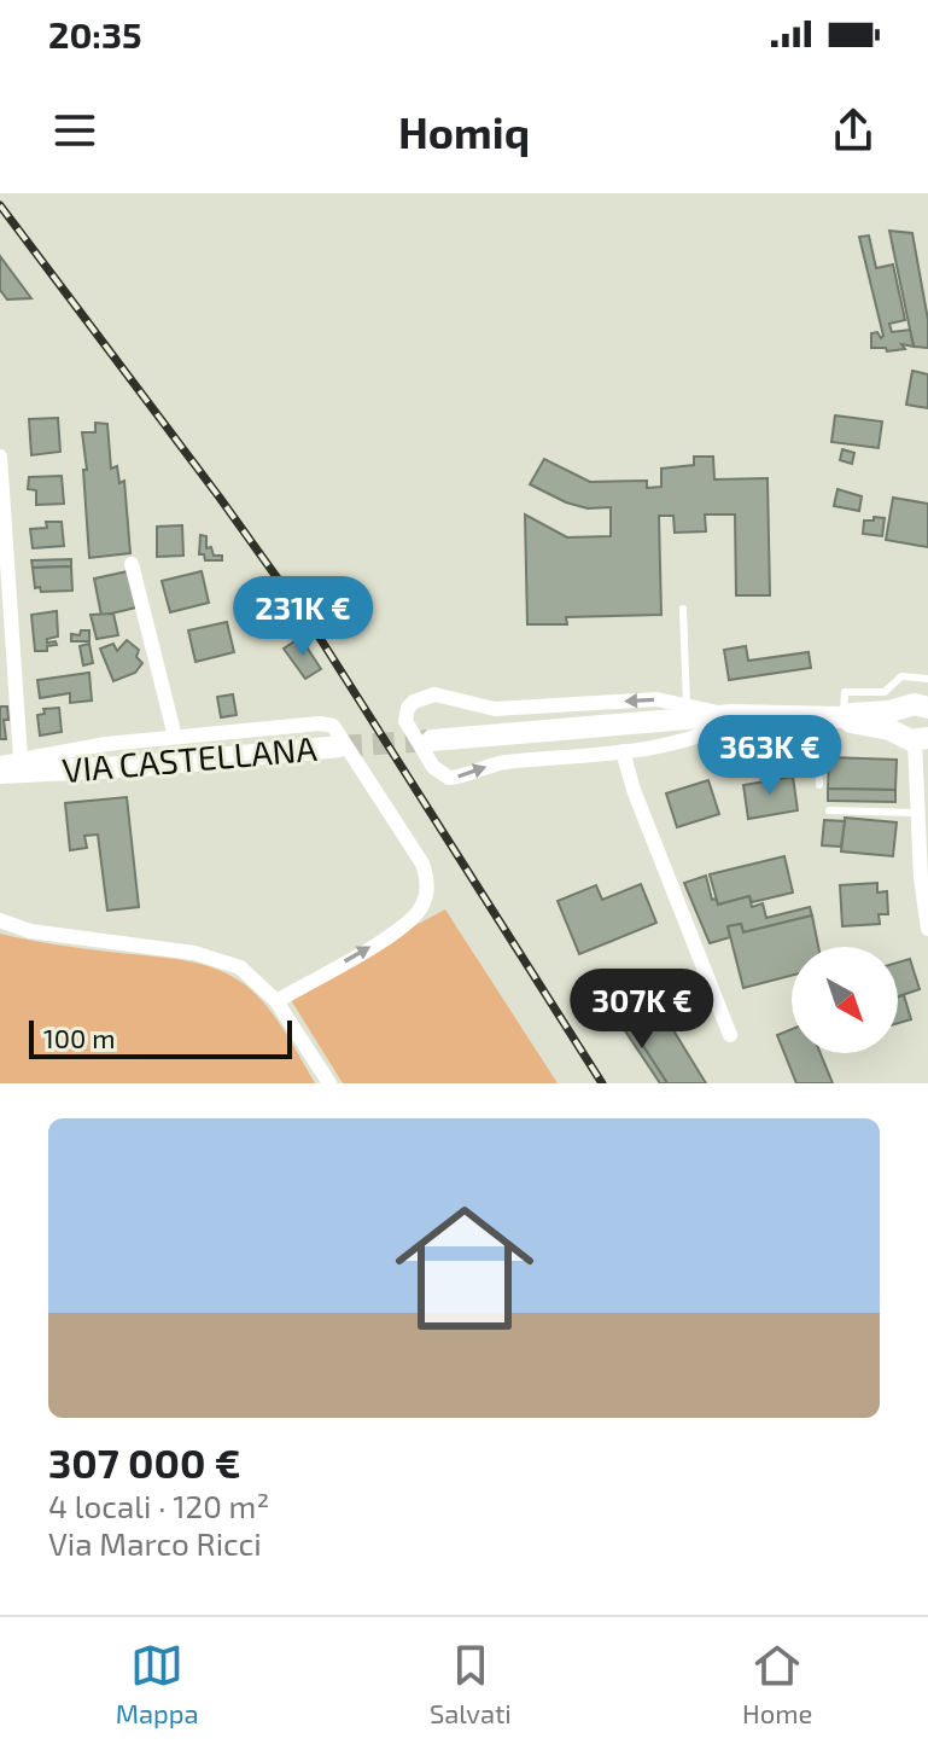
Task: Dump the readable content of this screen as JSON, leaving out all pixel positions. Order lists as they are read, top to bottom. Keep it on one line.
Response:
{"streets":{"street":["VIA CASTELLANA"]},"scale_bar":"100 m","north":"bottom right","page":{"status":"20:35","header":"Homiq","price":["231K €","363K €","307K €"],"scale":"100 m","list":[{"name":"307 000 €","note":"4 locali · 120 m² · Via Marco Ricci"}],"tabs":["Mappa","Salvati","Home"]}}
